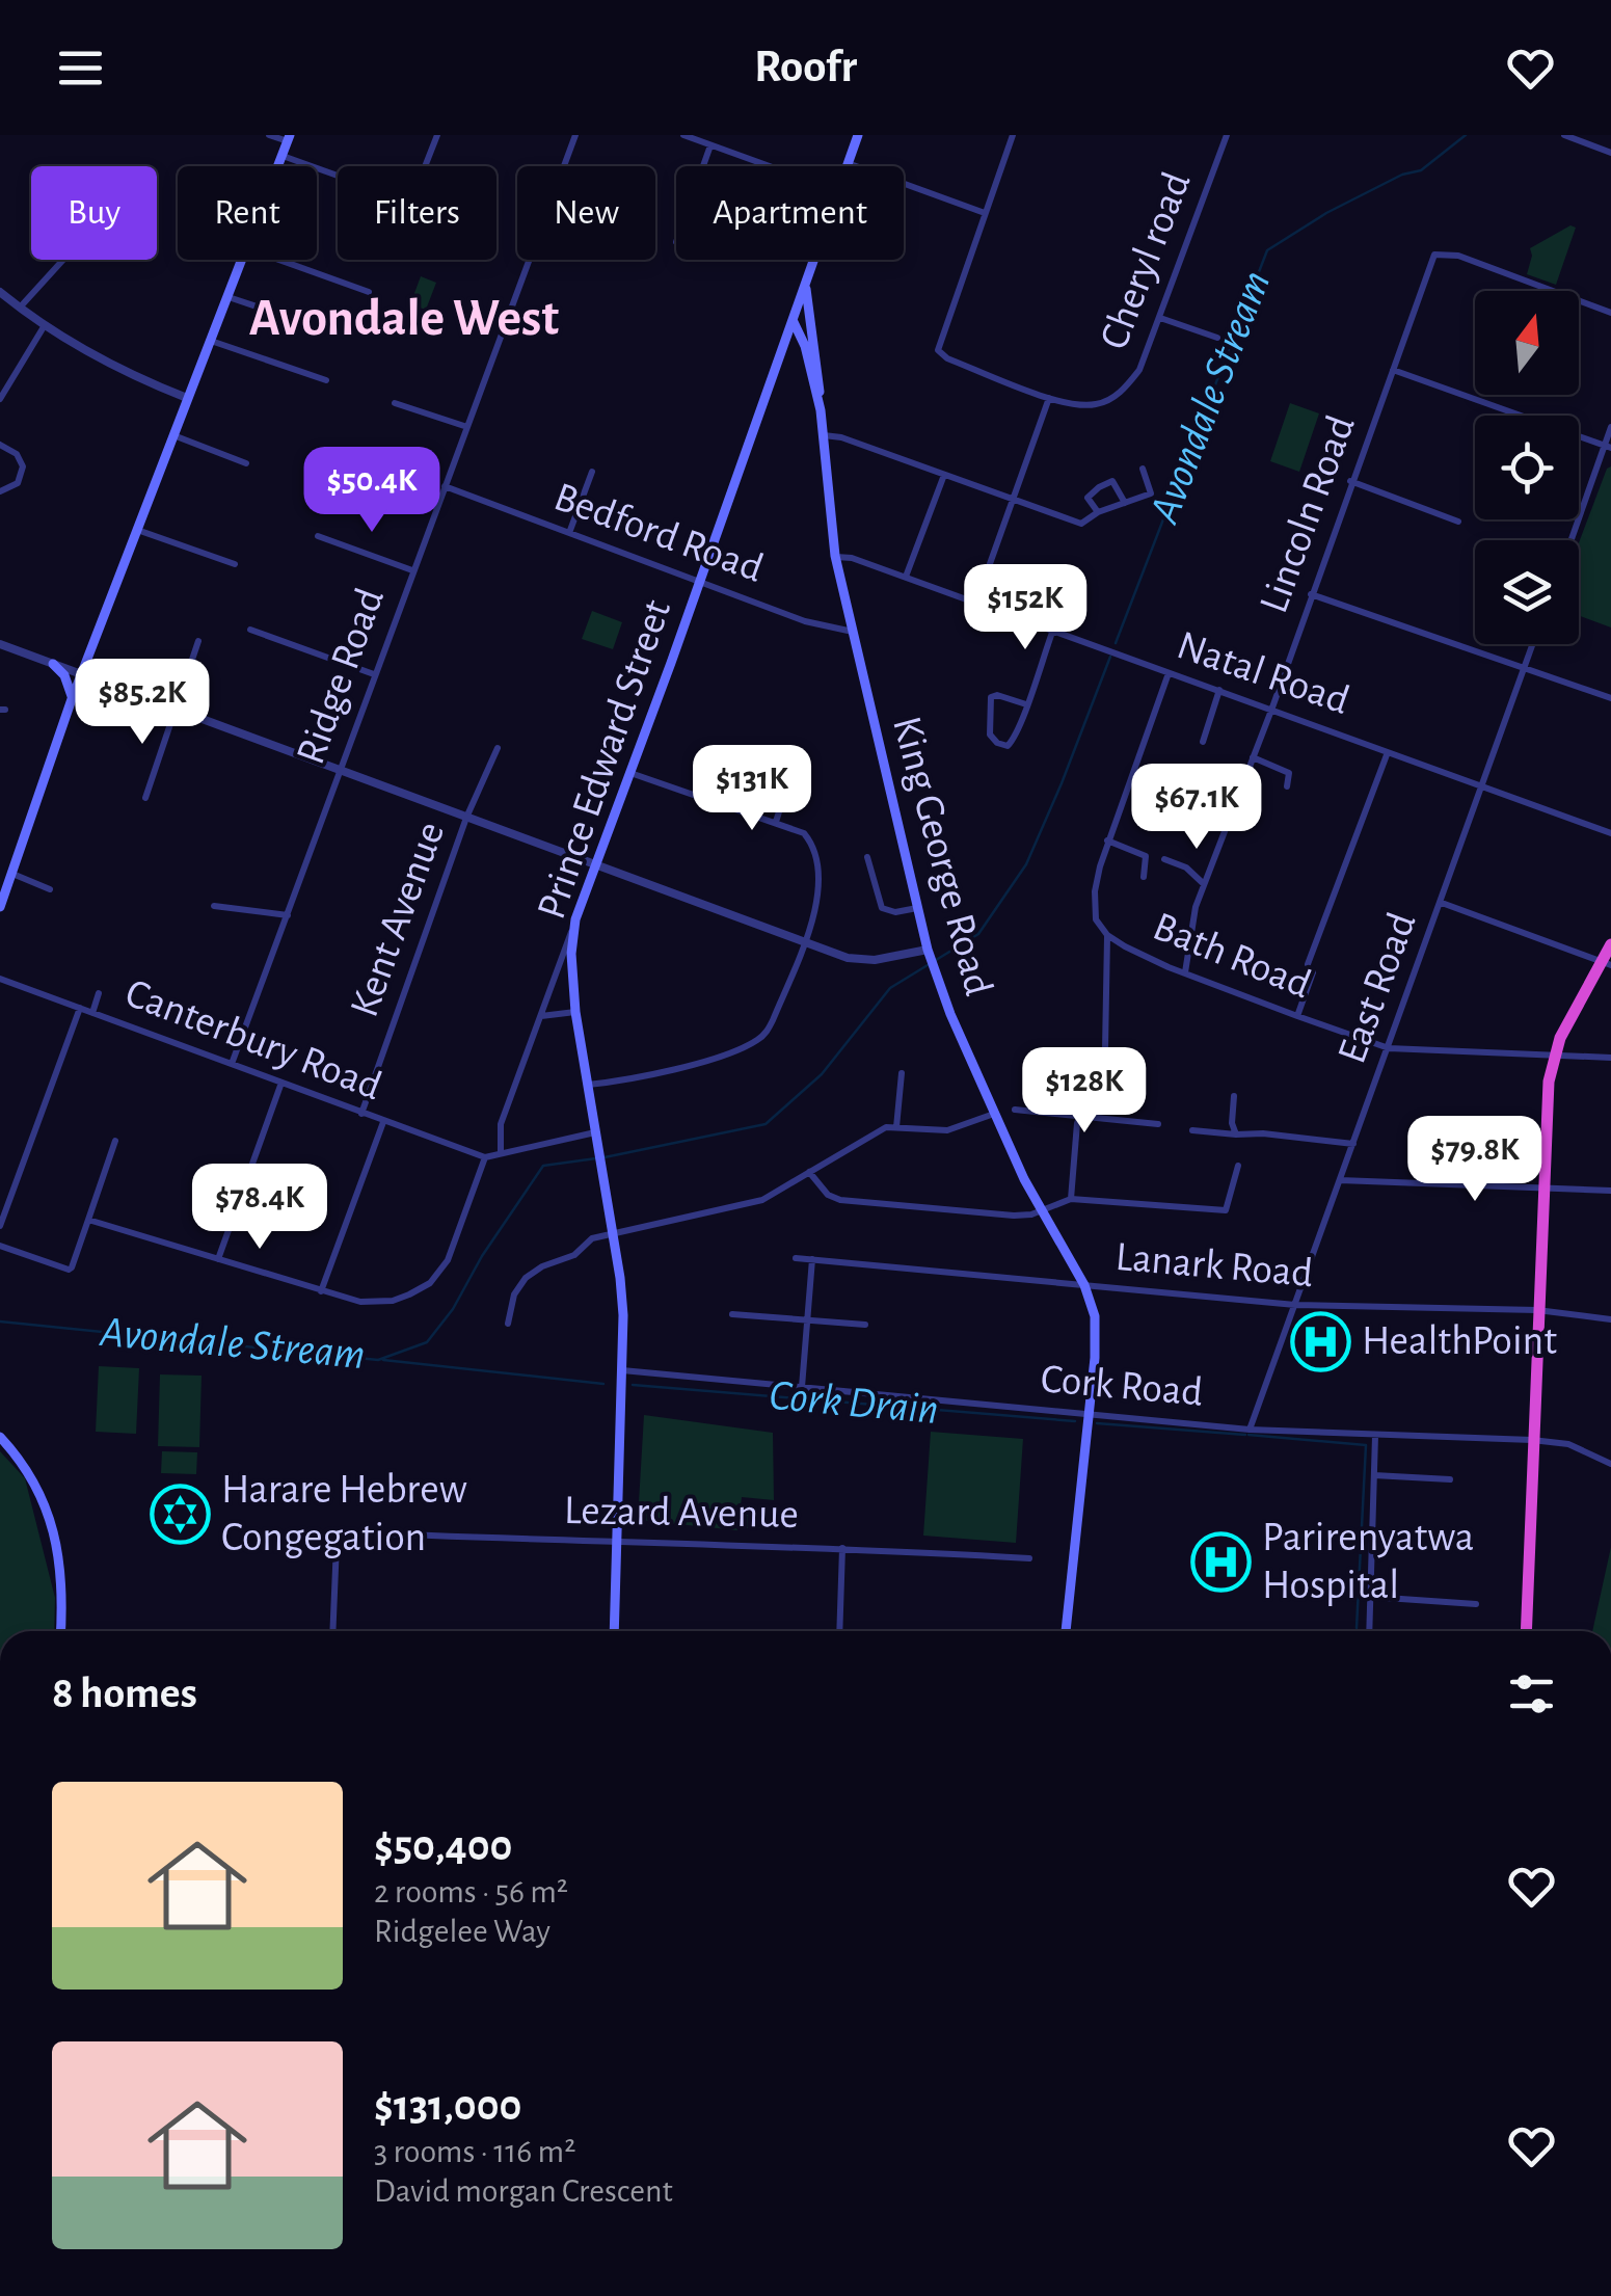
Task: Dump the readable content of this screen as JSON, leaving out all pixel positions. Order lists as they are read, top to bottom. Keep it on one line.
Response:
{"streets":{"main road":["Prince Edward Street","King George Road"],"street":["Cheryl road","Lincoln Road","Bedford Road","Natal Road","Ridge Road","Kent Avenue","Bath Road","East Road","Canterbury Road","Lanark Road","Cork Road","Lezard Avenue"]},"crossings":[["Lincoln Road","Natal Road"],["Lincoln Road","Bath Road"],["Bedford Road","Ridge Road"],["Bedford Road","Prince Edward Street"],["Bedford Road","King George Road"],["Natal Road","King George Road"],["Natal Road","Bath Road"],["Natal Road","East Road"],["Ridge Road","Canterbury Road"],["Prince Edward Street","King George Road"],["Prince Edward Street","Cork Road"],["Prince Edward Street","Lezard Avenue"],["King George Road","Lanark Road"],["King George Road","Cork Road"],["Kent Avenue","Canterbury Road"],["Bath Road","East Road"],["East Road","Lanark Road"],["East Road","Cork Road"]],"districts":["Avondale West"],"water":["Avondale Stream","Cork Drain"],"places":{"hospital":["HealthPoint","Parirenyatwa Hospital"],"synagogue":["Harare Hebrew Congegation"]},"north":"top","page":{"header":"Roofr","chip":["Buy","Rent","Filters","New","Apartment"],"price":["$50.4K","$152K","$85.2K","$131K","$67.1K","$128K","$79.8K","$78.4K"],"heading":"8 homes","list":[{"name":"$50,400","note":"2 rooms · 56 m² · Ridgelee Way"},{"name":"$131,000","note":"3 rooms · 116 m² · David morgan Crescent"}]}}
